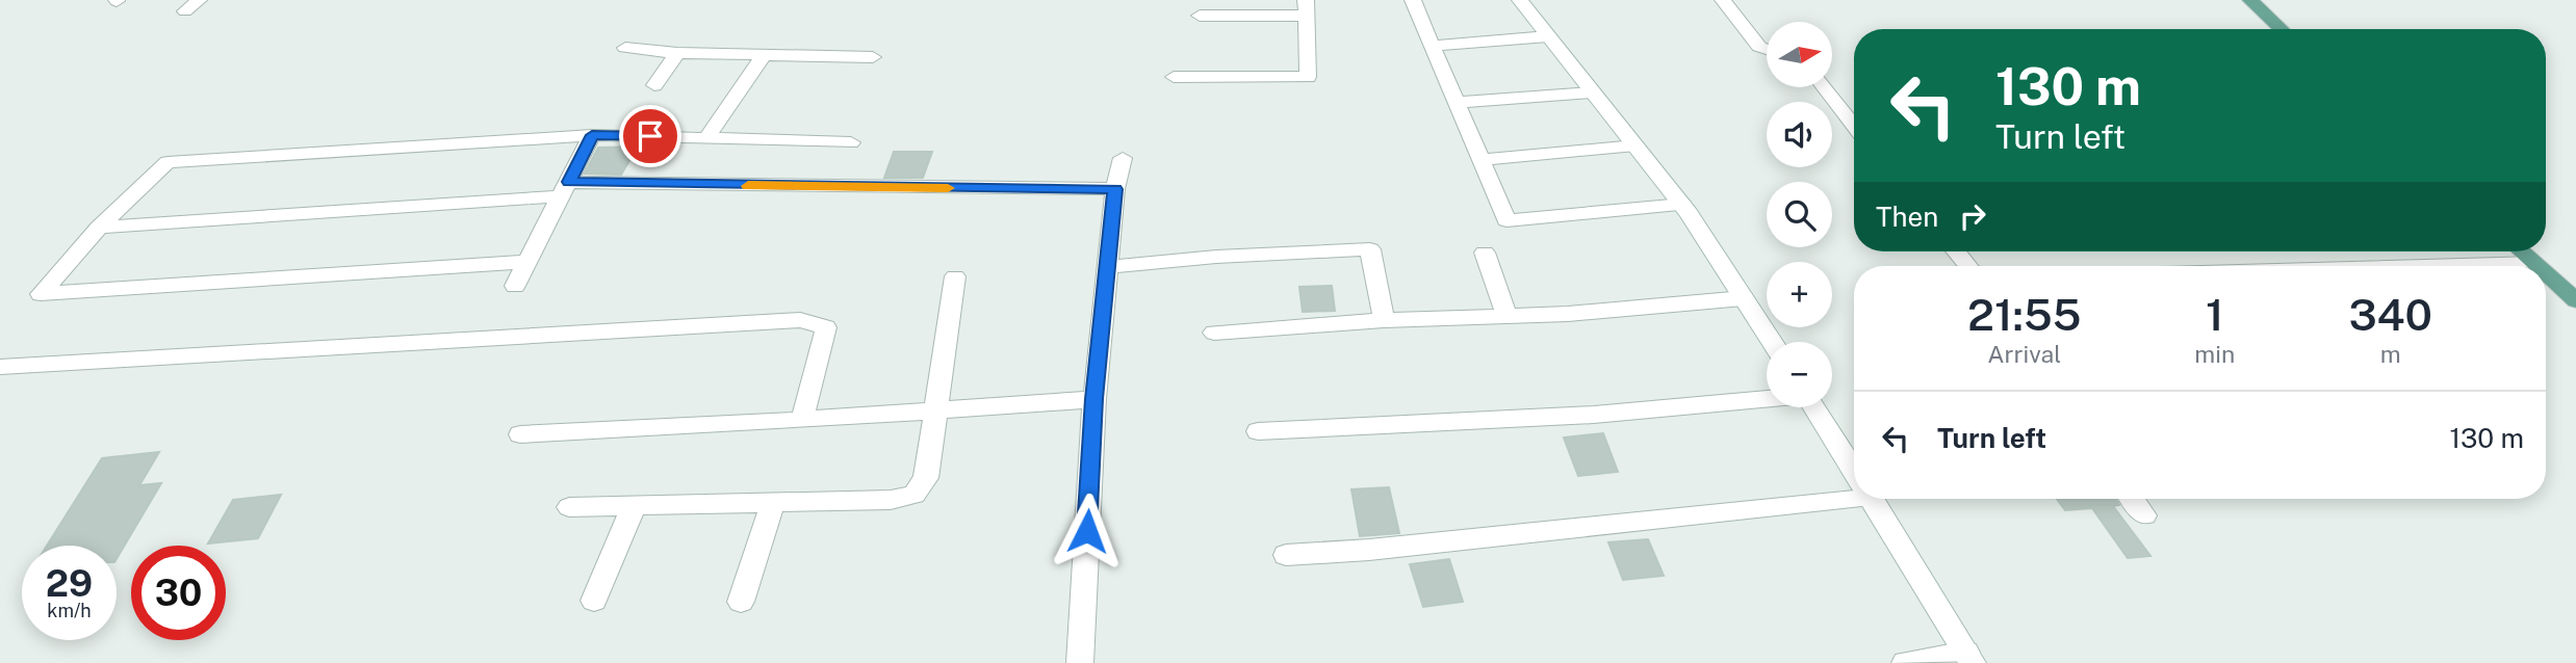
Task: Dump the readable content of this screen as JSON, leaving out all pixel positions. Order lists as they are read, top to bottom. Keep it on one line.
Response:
{"north":"right","page":{"map_buttons":["+","−"],"turn":["130 m","Turn left"],"then":"Then","eta":["21:55","Arrival","1","min","340","m"],"list":[{"name":"Turn left","value":"130 m"}],"speed":"29 km/h","limit":"30"}}
